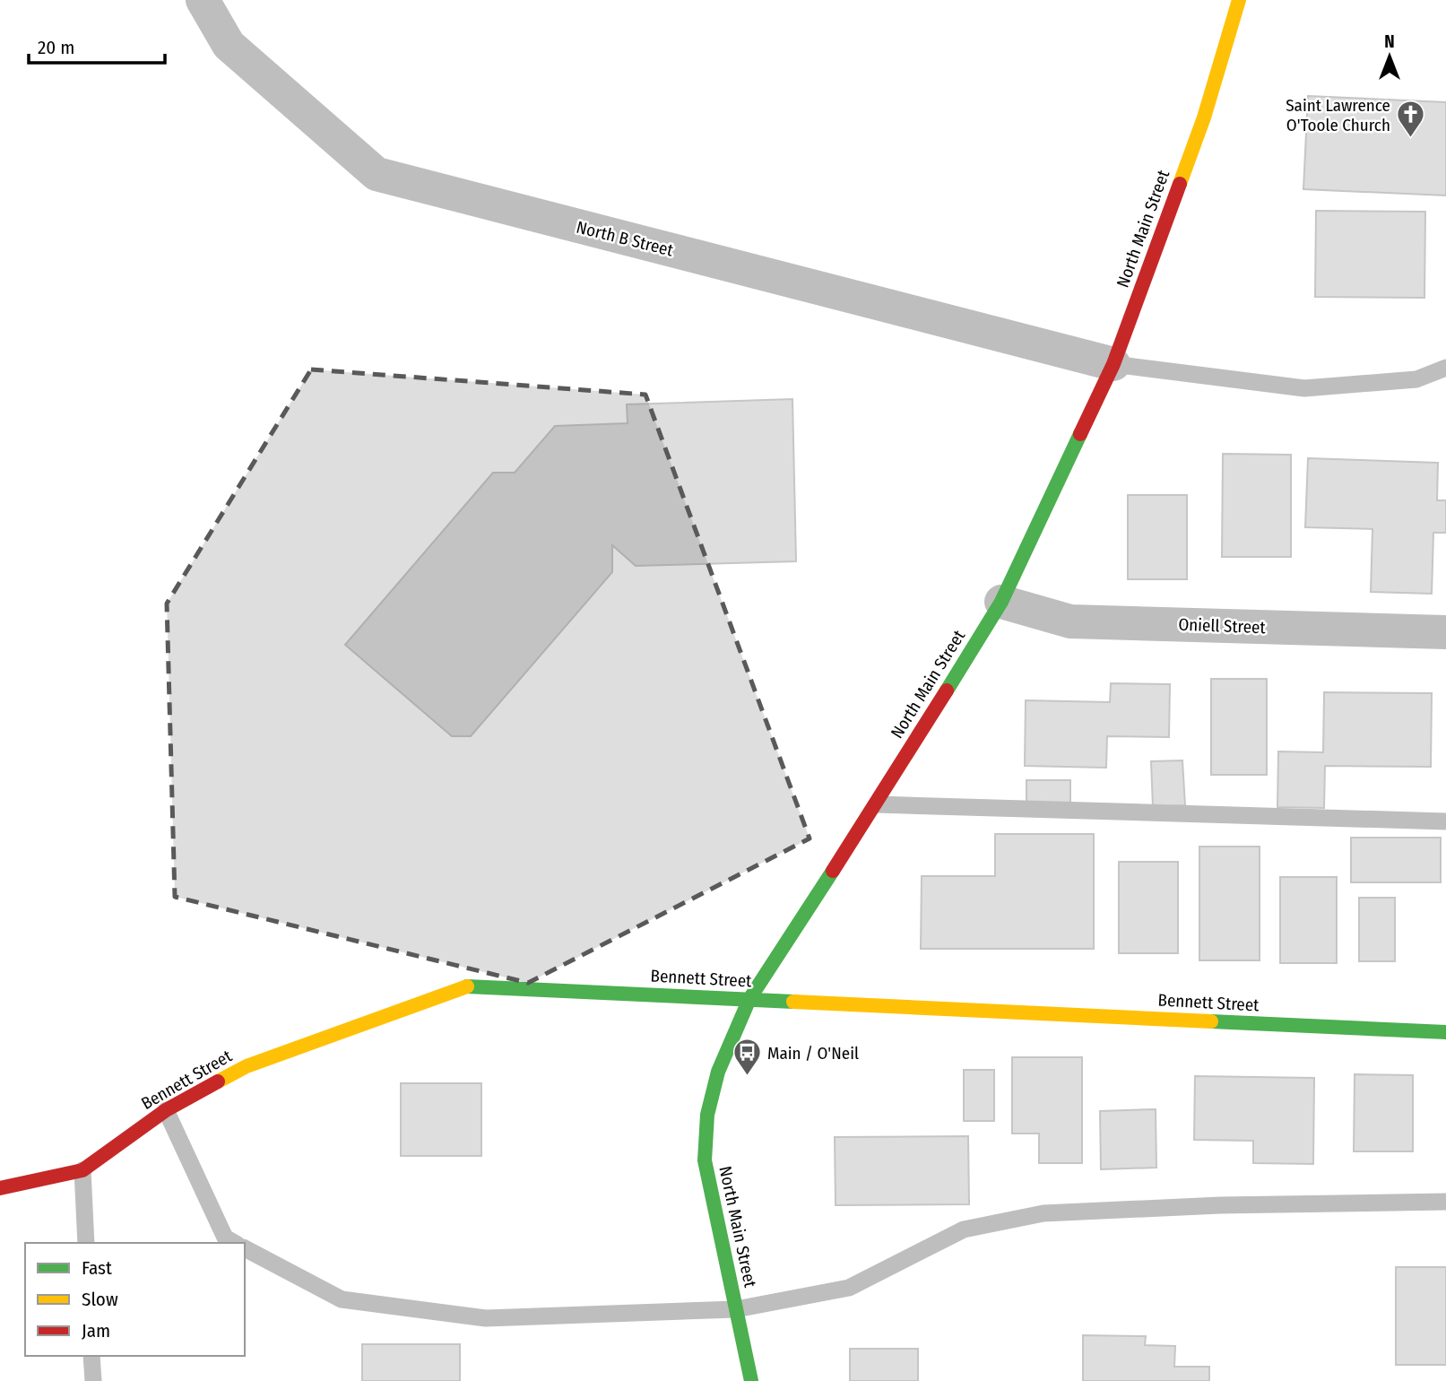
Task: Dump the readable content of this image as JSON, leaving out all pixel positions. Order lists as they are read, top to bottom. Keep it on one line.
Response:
{"streets":{"main road":["North Main Street","Bennett Street"],"street":["North B Street","Oniell Street"]},"crossings":[["North Main Street","North B Street"],["North Main Street","Oniell Street"],["North Main Street","Bennett Street"]],"places":{"church":["Saint Lawrence O'Toole Church"],"bus stop":["Main / O'Neil"]},"legend":["Fast","Slow","Jam"],"scale_bar":"20 m","north":"top"}
